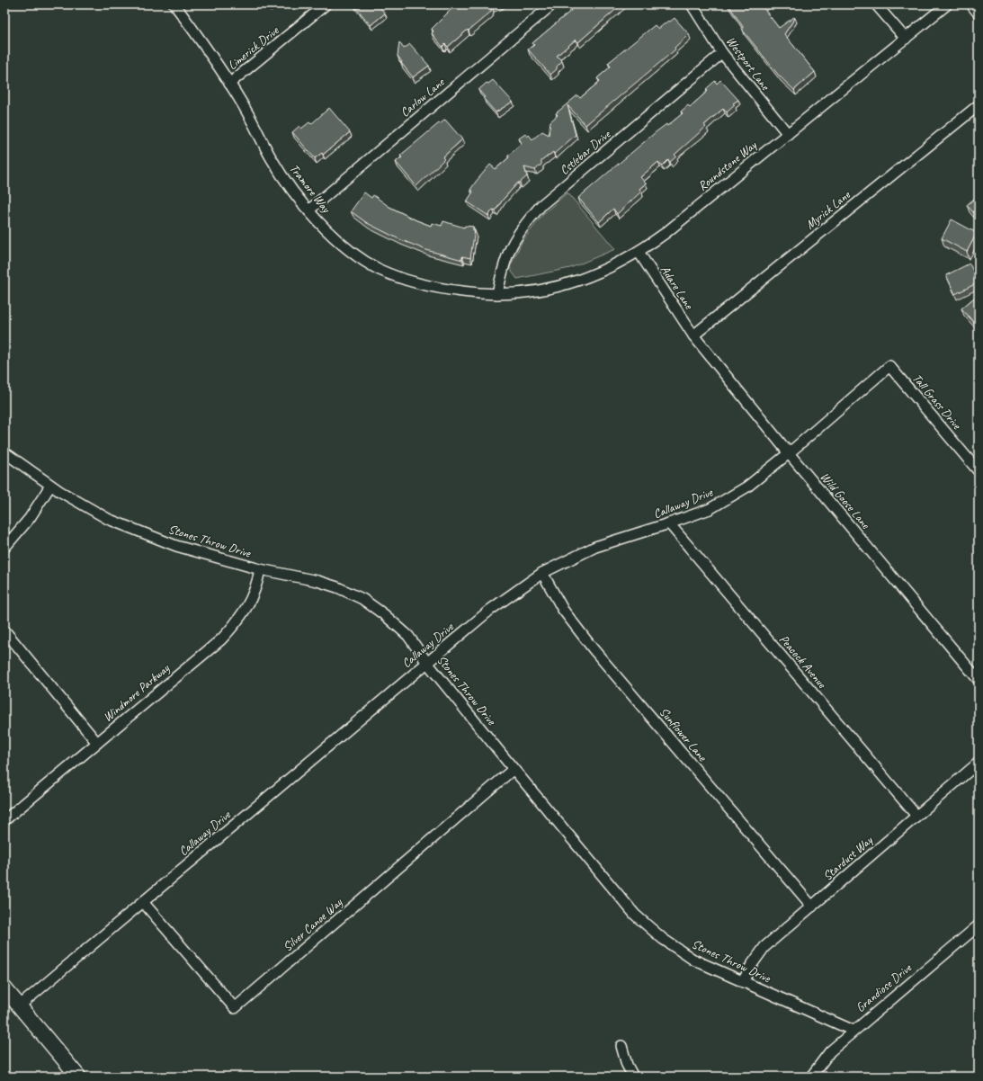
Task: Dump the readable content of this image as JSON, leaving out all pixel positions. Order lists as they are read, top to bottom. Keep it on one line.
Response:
{"streets":{"street":["Limerick Drive","Westport Lane","Carlow Lane","Cstlebar Drive","Roundstone Way","Tramore Way","Myrick Lane","Adare Lane","Tall Grass Drive","Wild Goose Lane","Callaway Drive","Stones Throw Drive","Peacock Avenue","Windmore Parkway","Sunflower Lane","Stardust Way","Silver Canoe Way","Grandiose Drive"]},"crossings":[["Limerick Drive","Tramore Way"],["Westport Lane","Cstlebar Drive"],["Westport Lane","Roundstone Way"],["Carlow Lane","Tramore Way"],["Cstlebar Drive","Roundstone Way"],["Cstlebar Drive","Tramore Way"],["Roundstone Way","Tramore Way"],["Roundstone Way","Adare Lane"],["Myrick Lane","Adare Lane"],["Myrick Lane","Wild Goose Lane"],["Adare Lane","Wild Goose Lane"],["Tall Grass Drive","Callaway Drive"],["Wild Goose Lane","Callaway Drive"],["Callaway Drive","Stones Throw Drive"],["Callaway Drive","Peacock Avenue"],["Callaway Drive","Sunflower Lane"],["Callaway Drive","Silver Canoe Way"],["Stones Throw Drive","Windmore Parkway"],["Stones Throw Drive","Stardust Way"],["Stones Throw Drive","Silver Canoe Way"],["Stones Throw Drive","Grandiose Drive"],["Peacock Avenue","Stardust Way"],["Sunflower Lane","Stardust Way"]]}
